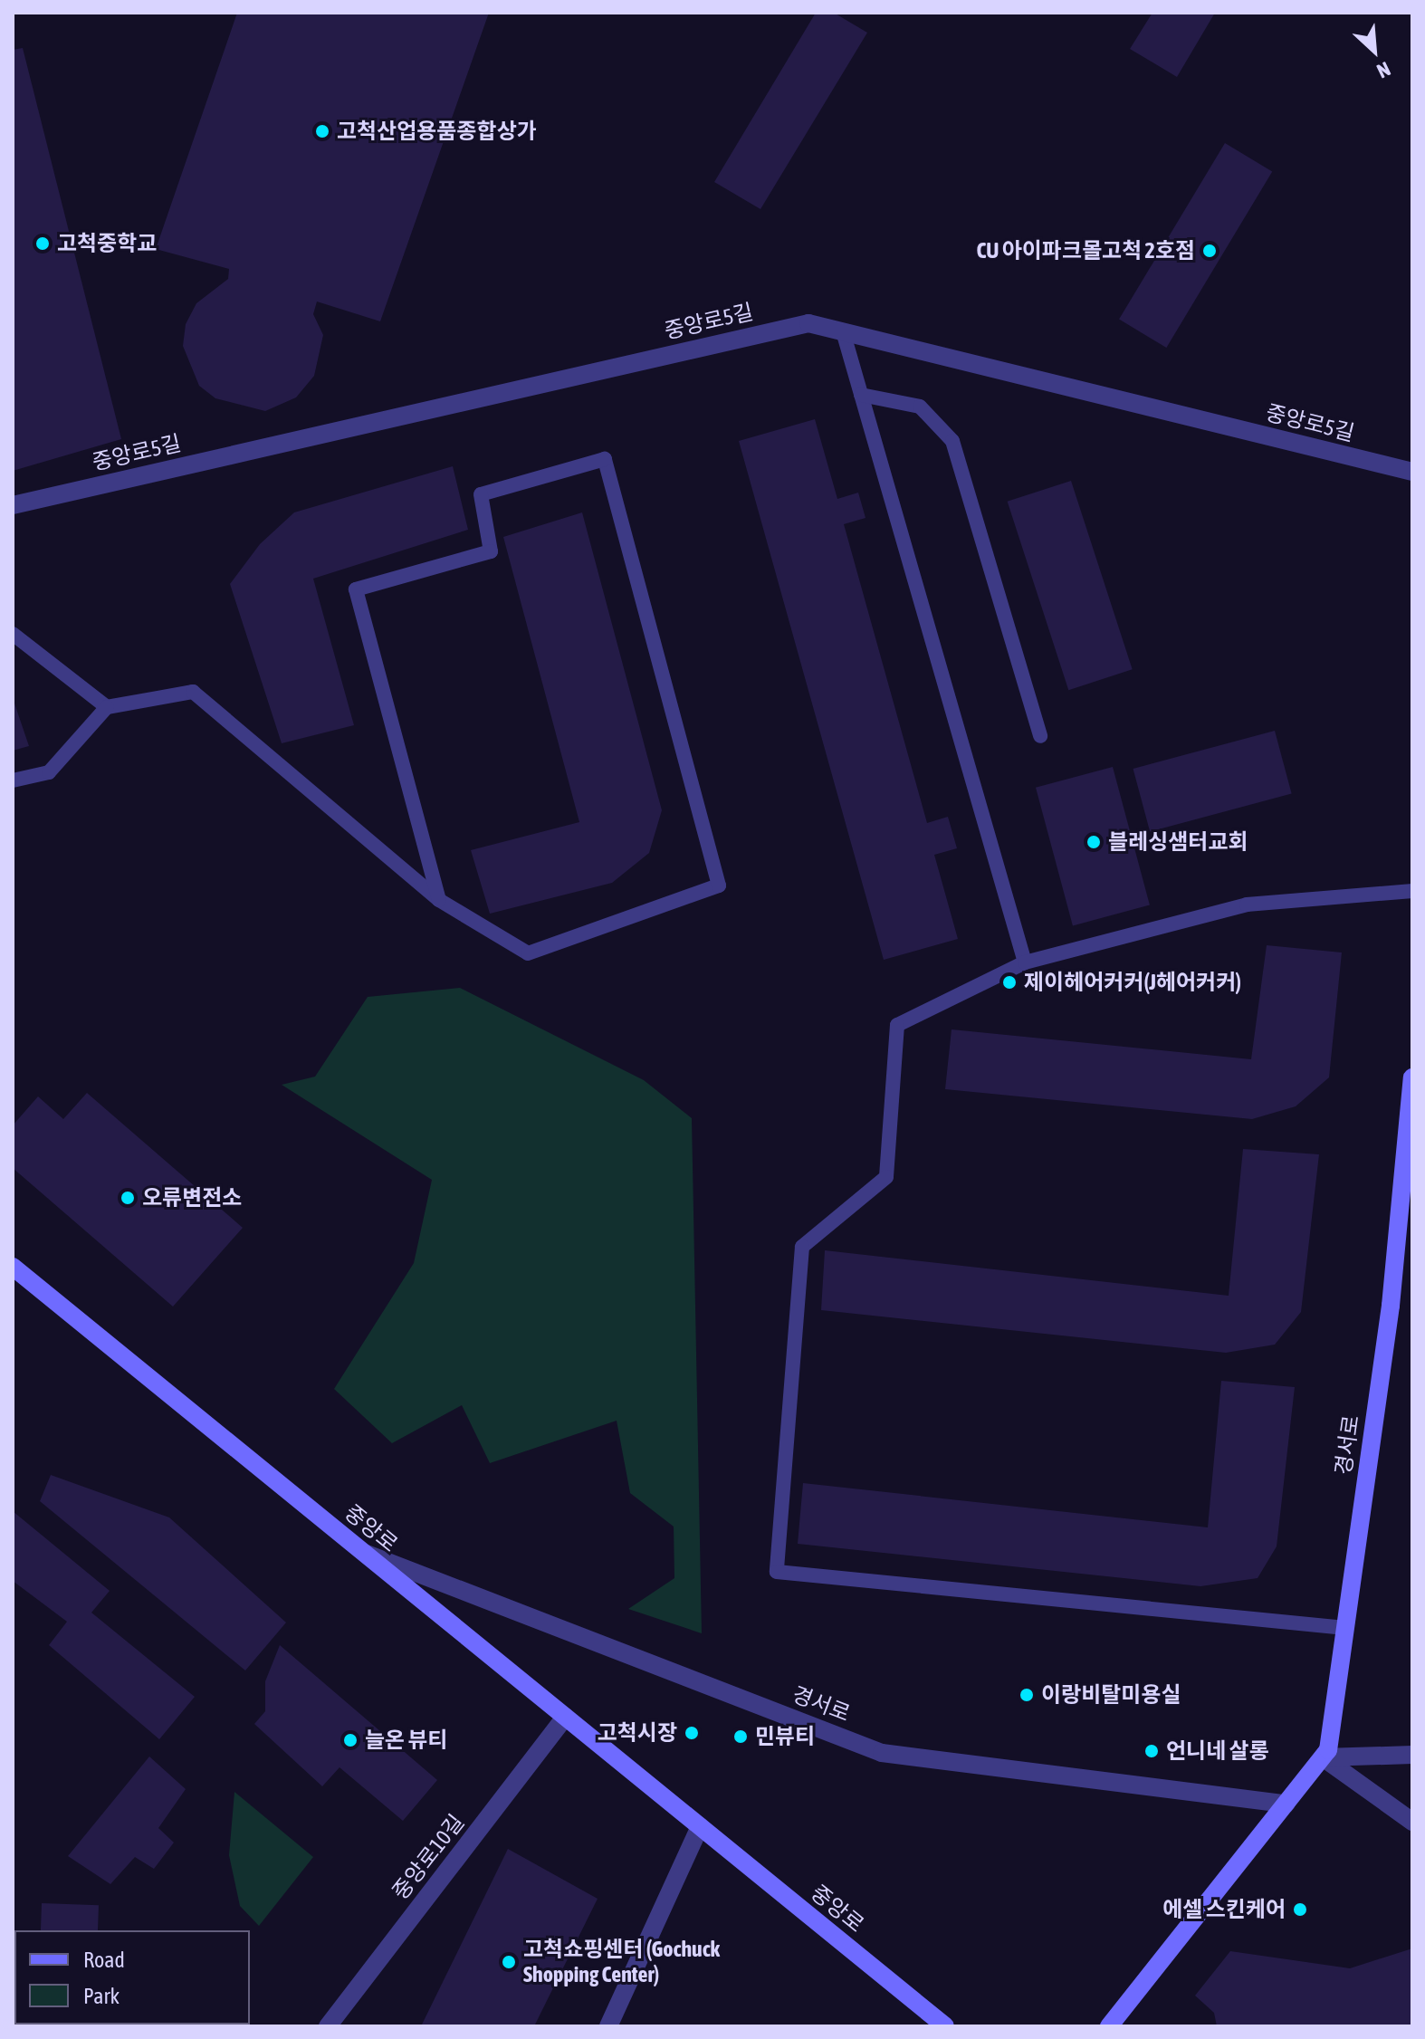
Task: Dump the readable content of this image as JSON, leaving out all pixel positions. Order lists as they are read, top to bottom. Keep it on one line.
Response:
{"streets":{"main road":["경서로","중앙로"],"street":["중앙로5길","중앙로10길"]},"crossings":[["경서로","중앙로"],["중앙로","중앙로10길"]],"places":["고척산업용품종합상가","고척중학교","CU 아이파크몰고척 2호점","블레싱샘터교회","제이헤어커커(J헤어커커)","오류변전소","이랑비탈미용실","고척시장","민뷰티","늘온 뷰티","언니네 살롱","에셀 스킨케어","고척쇼핑센터 (Gochuck Shopping Center)"],"legend":["Road","Park"],"north":"bottom right"}
